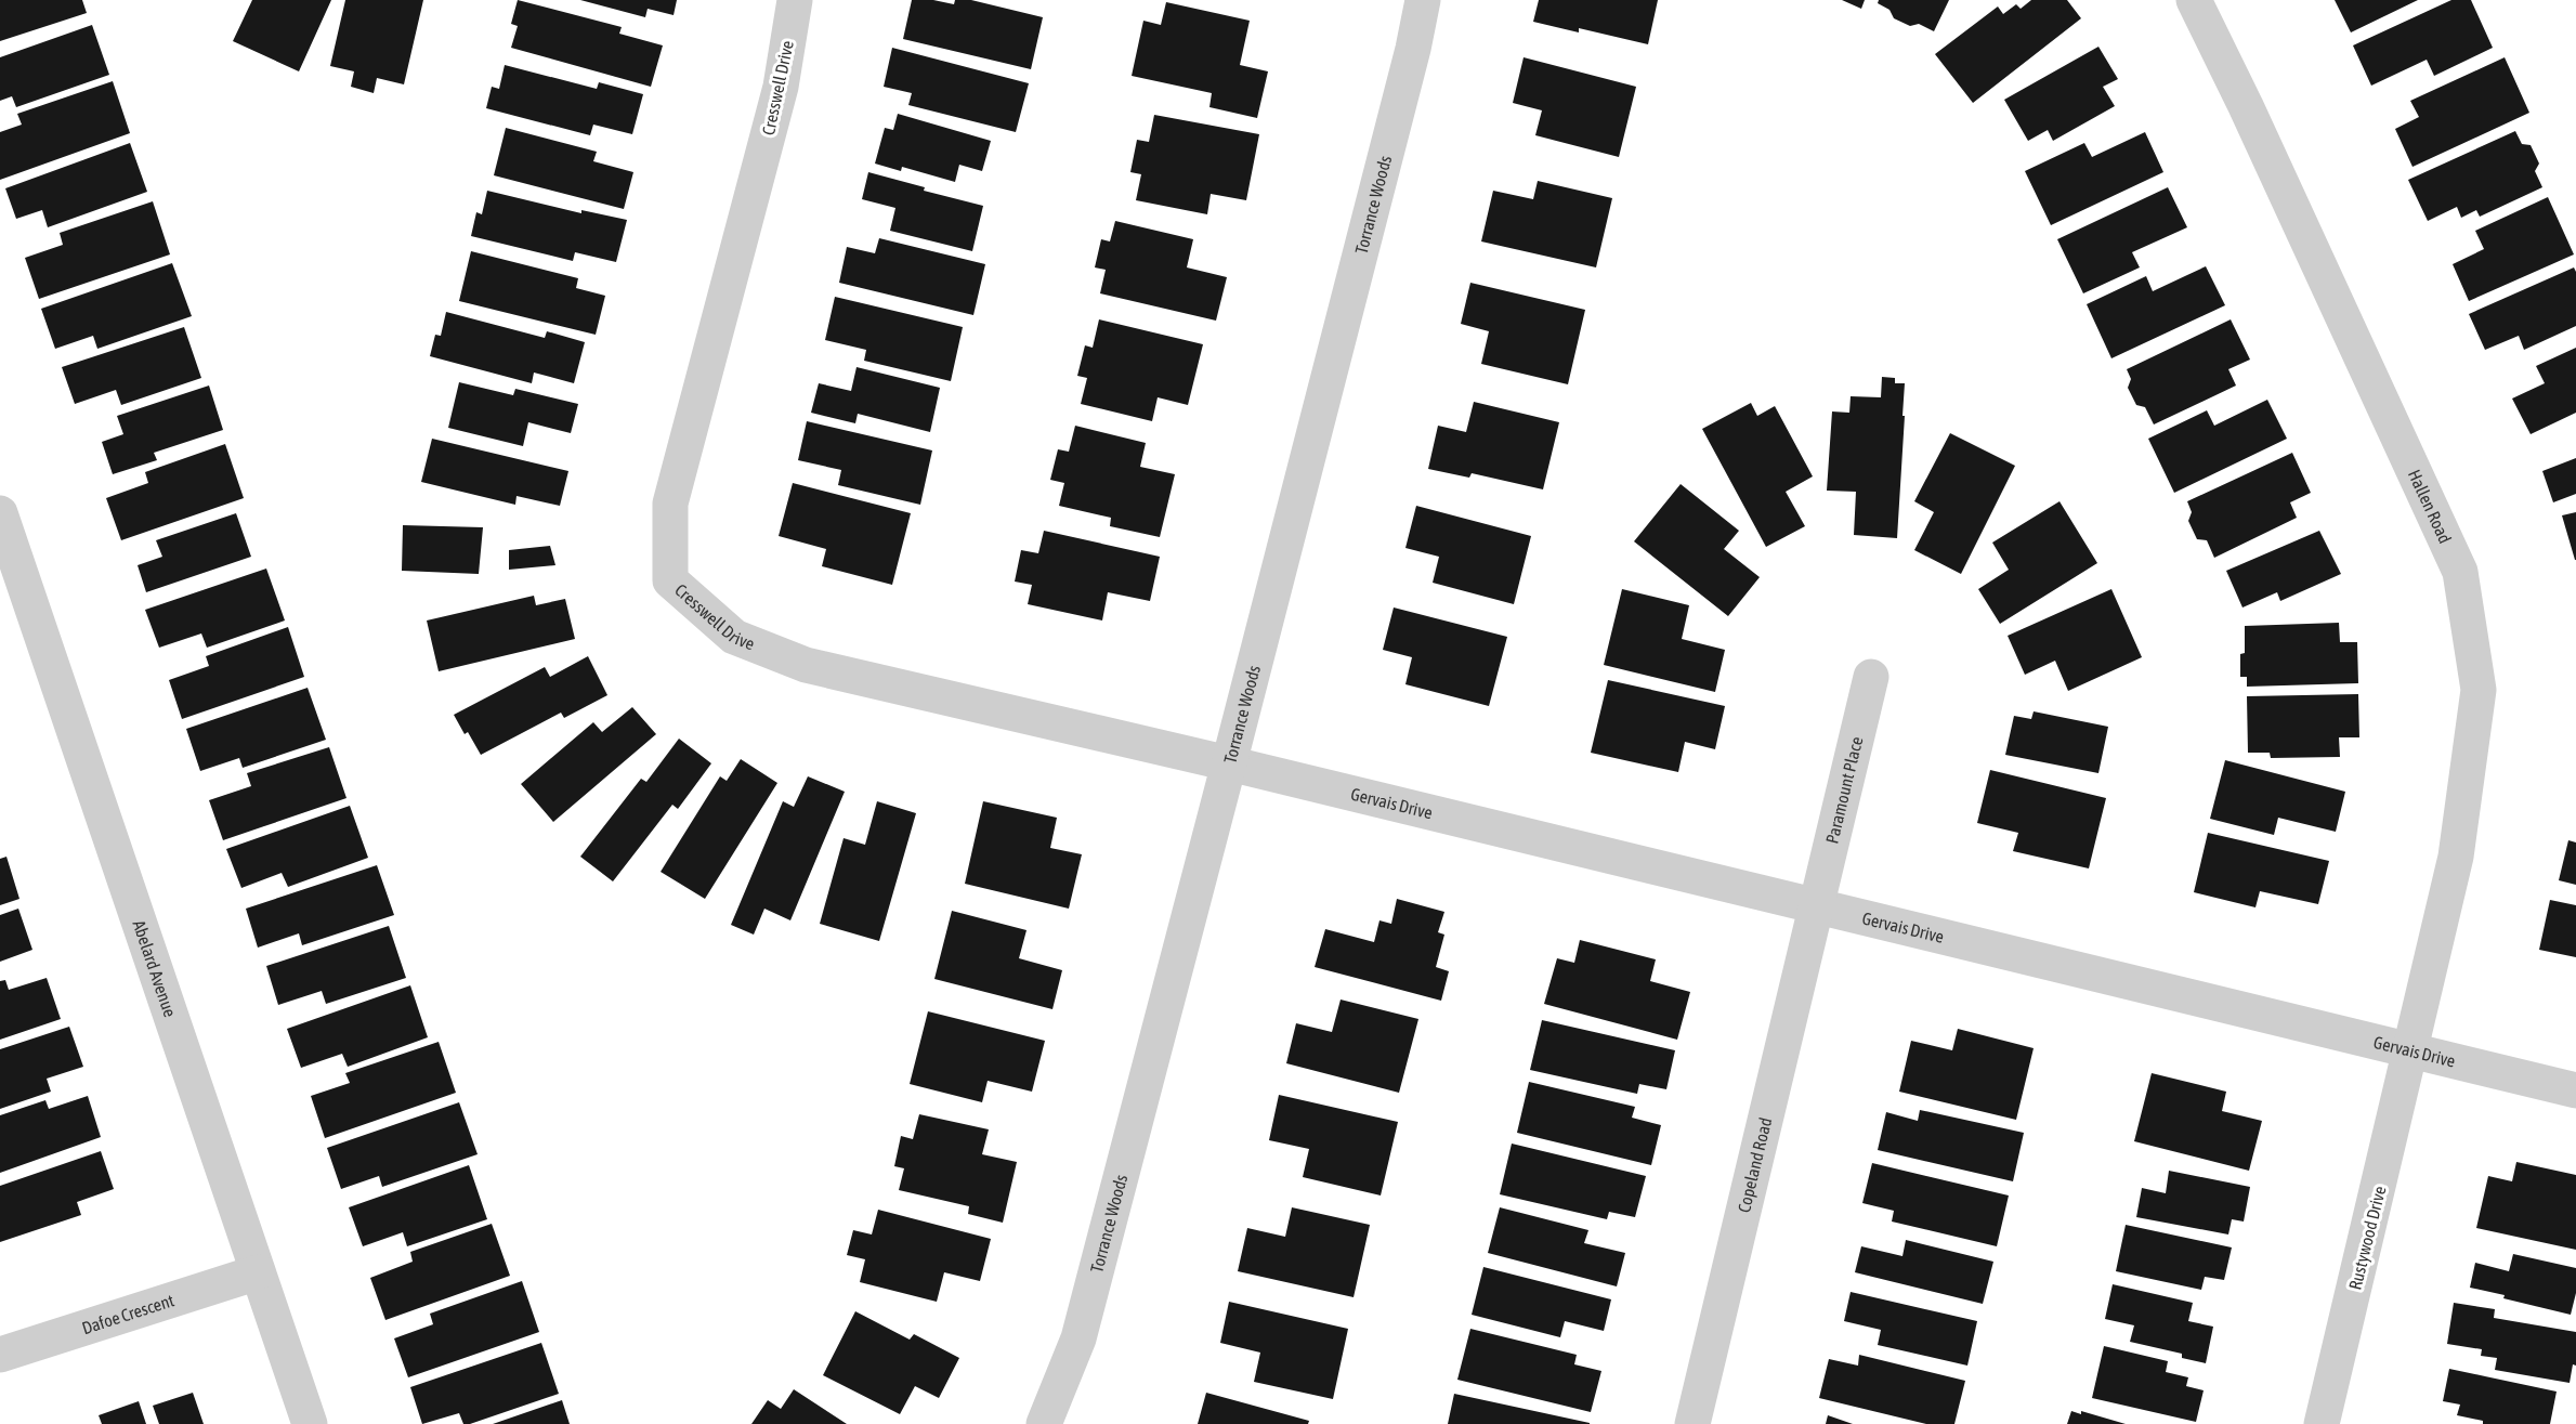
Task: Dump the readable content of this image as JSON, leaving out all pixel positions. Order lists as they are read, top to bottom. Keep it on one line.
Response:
{"streets":{"street":["Cresswell Drive","Torrance Woods","Hallen Road","Paramount Place","Gervais Drive","Abelard Avenue","Copeland Road","Rustywood Drive","Dafoe Crescent"]},"crossings":[["Cresswell Drive","Torrance Woods"],["Cresswell Drive","Gervais Drive"],["Torrance Woods","Gervais Drive"],["Hallen Road","Gervais Drive"],["Hallen Road","Rustywood Drive"],["Paramount Place","Gervais Drive"],["Paramount Place","Copeland Road"],["Gervais Drive","Copeland Road"],["Gervais Drive","Rustywood Drive"],["Abelard Avenue","Dafoe Crescent"]]}
